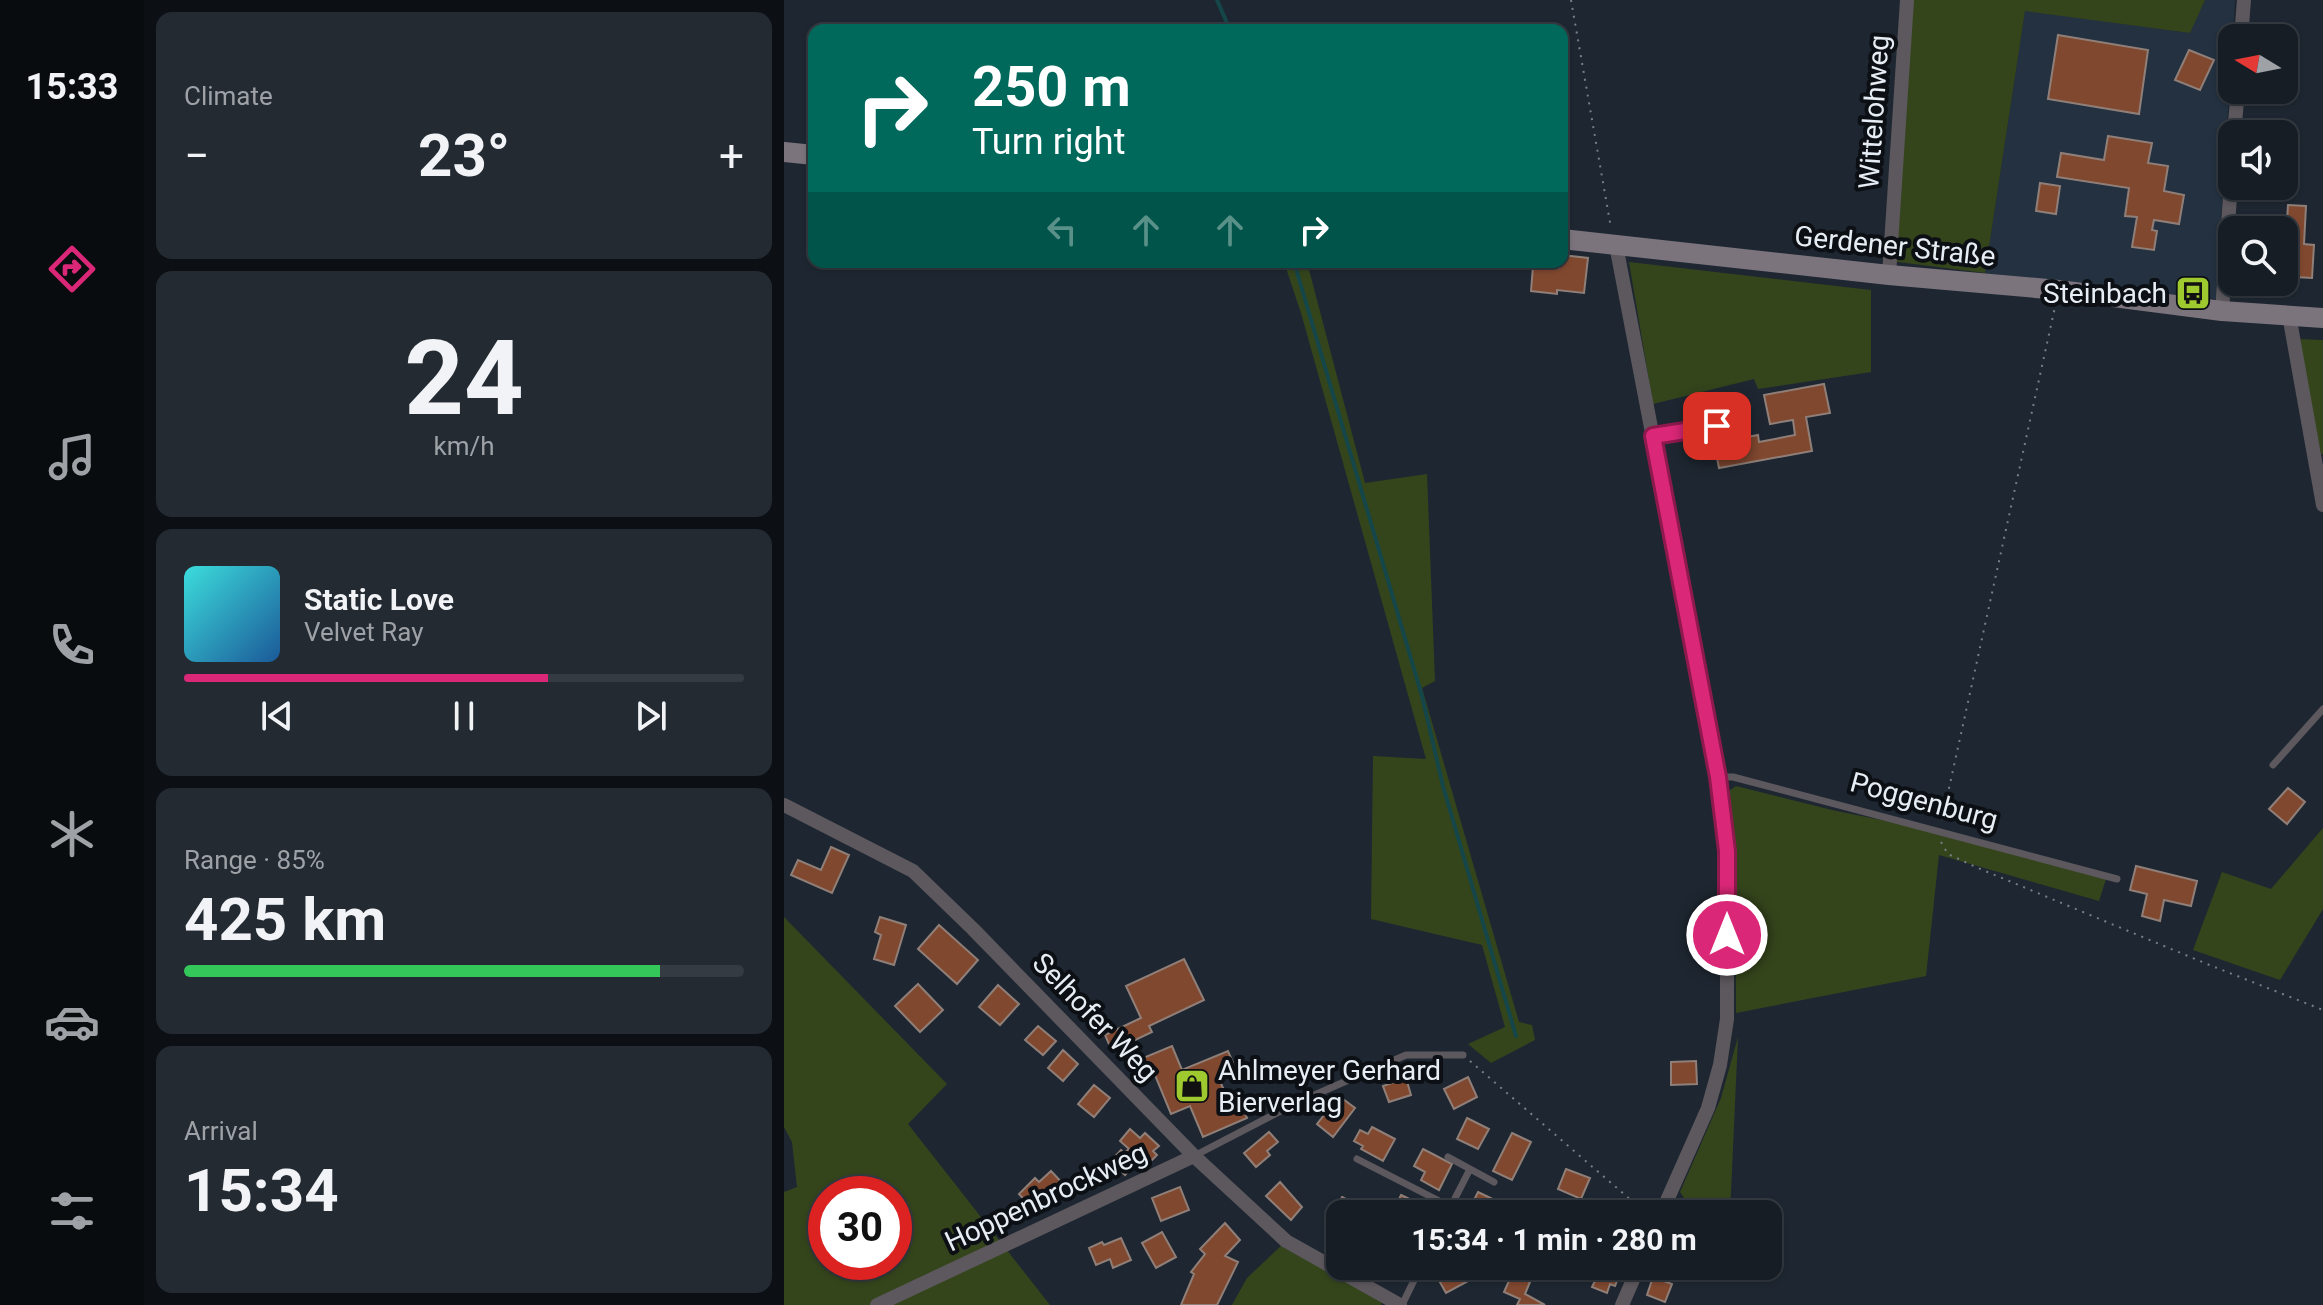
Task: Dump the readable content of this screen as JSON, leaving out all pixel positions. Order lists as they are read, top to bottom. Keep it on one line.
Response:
{"streets":{"main road":["Gerdener Straße"],"street":["Wittelohweg","Selhofer Weg","Hoppenbrockweg"],"lane":["Poggenburg"]},"crossings":[["Wittelohweg","Gerdener Straße"],["Selhofer Weg","Hoppenbrockweg"]],"places":{"bus stop":["Steinbach"],"shop":["Ahlmeyer Gerhard Bierverlag"]},"north":"left","page":{"tabs":"15:33","tile":["Climate",["24","km/h"],["Range · 85%","425 km"],["Arrival","15:34"]],"turn":["250 m","Turn right"],"heat":["−","23°","+"],"song":["Static Love","Velvet Ray"],"limit":"30","trip":"15:34 · 1 min · 280 m"}}
